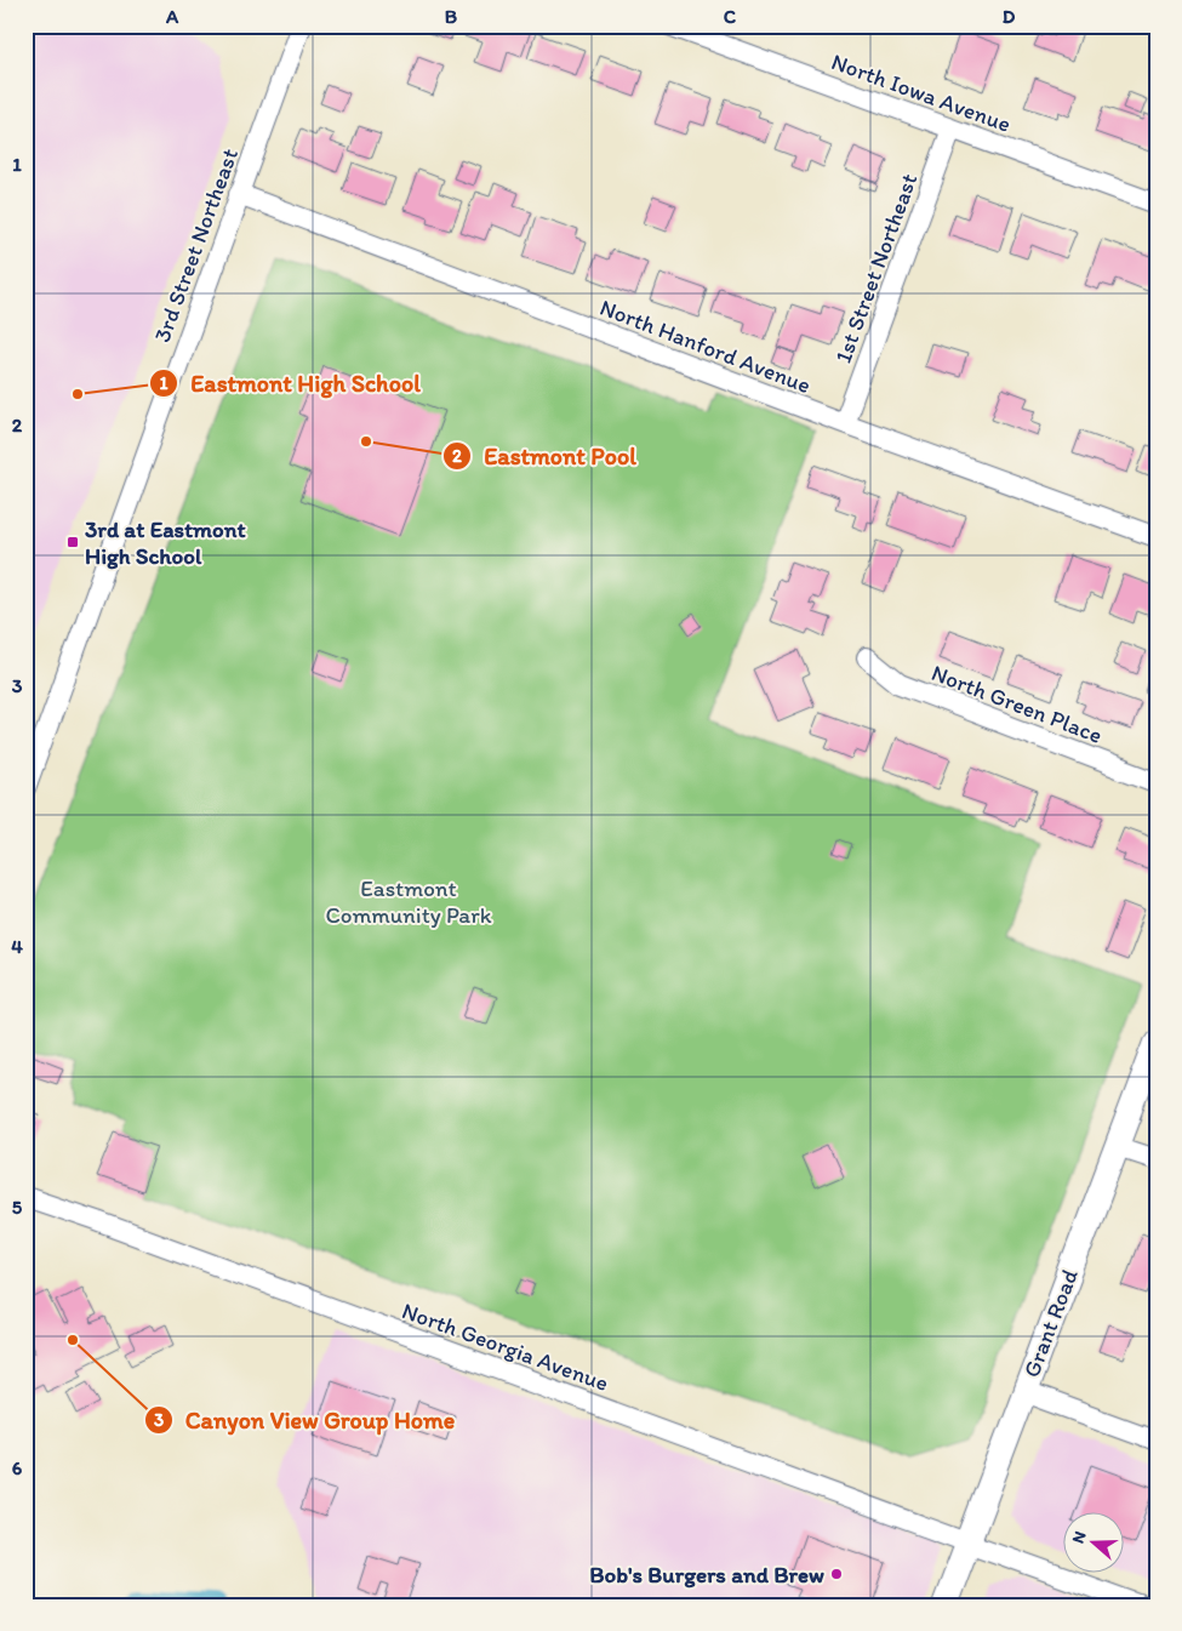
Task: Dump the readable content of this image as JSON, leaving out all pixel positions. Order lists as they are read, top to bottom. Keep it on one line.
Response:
{"streets":{"main road":["Grant Road"],"street":["North Iowa Avenue","3rd Street Northeast","1st Street Northeast","North Hanford Avenue","North Green Place","North Georgia Avenue"]},"crossings":[["North Iowa Avenue","1st Street Northeast"],["3rd Street Northeast","North Hanford Avenue"],["1st Street Northeast","North Hanford Avenue"],["Grant Road","North Georgia Avenue"]],"parks":["Eastmont Community Park"],"places":{"other":["Eastmont High School","Eastmont Pool","Canyon View Group Home","Bob's Burgers and Brew"],"transit":["3rd at Eastmont High School"]},"north":"left","grid":{"columns":["A","B","C","D"],"rows":["1","2","3","4","5","6"]}}
